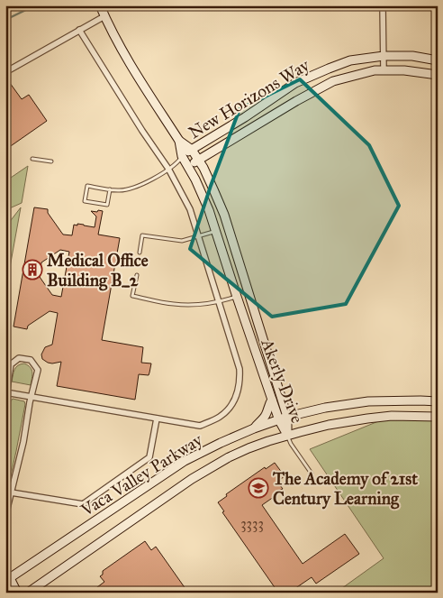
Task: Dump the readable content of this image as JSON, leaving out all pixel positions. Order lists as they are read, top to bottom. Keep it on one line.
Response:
{"streets":{"street":["New Horizons Way","Akerly Drive","Vaca Valley Parkway"]},"crossings":[["New Horizons Way","Akerly Drive"],["Akerly Drive","Vaca Valley Parkway"]],"places":{"building":["Medical Office Building B_2"],"school or university":["The Academy of 21st Century Learning"]},"house_numbers":["3333"]}
